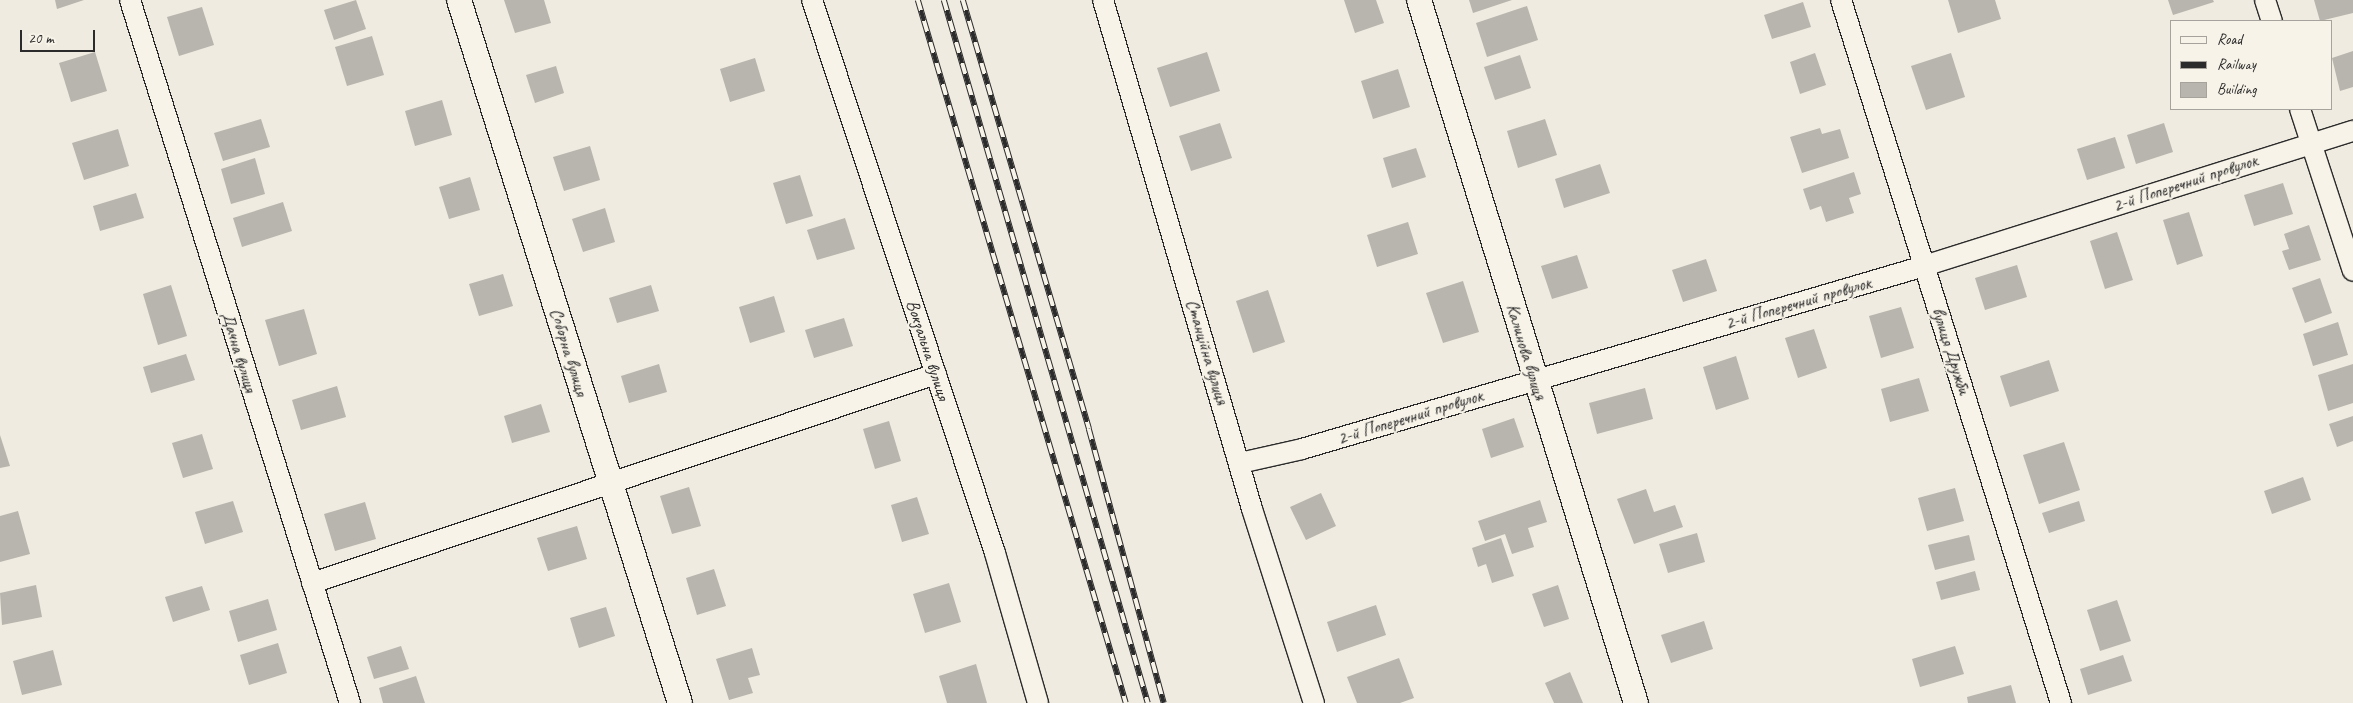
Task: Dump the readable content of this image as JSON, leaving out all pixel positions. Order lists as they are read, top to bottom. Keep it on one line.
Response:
{"streets":{"street":["2-й Поперечний провулок","Вокзальна вулиця","вулиця Дружби","Дачна вулиця","Соборна вулиця","Станційна вулиця","Калинова вулиця"]},"crossings":[["2-й Поперечний провулок","вулиця Дружби"],["2-й Поперечний провулок","Станційна вулиця"],["2-й Поперечний провулок","Калинова вулиця"]],"legend":["Road","Railway","Building"],"scale_bar":"20 m"}
